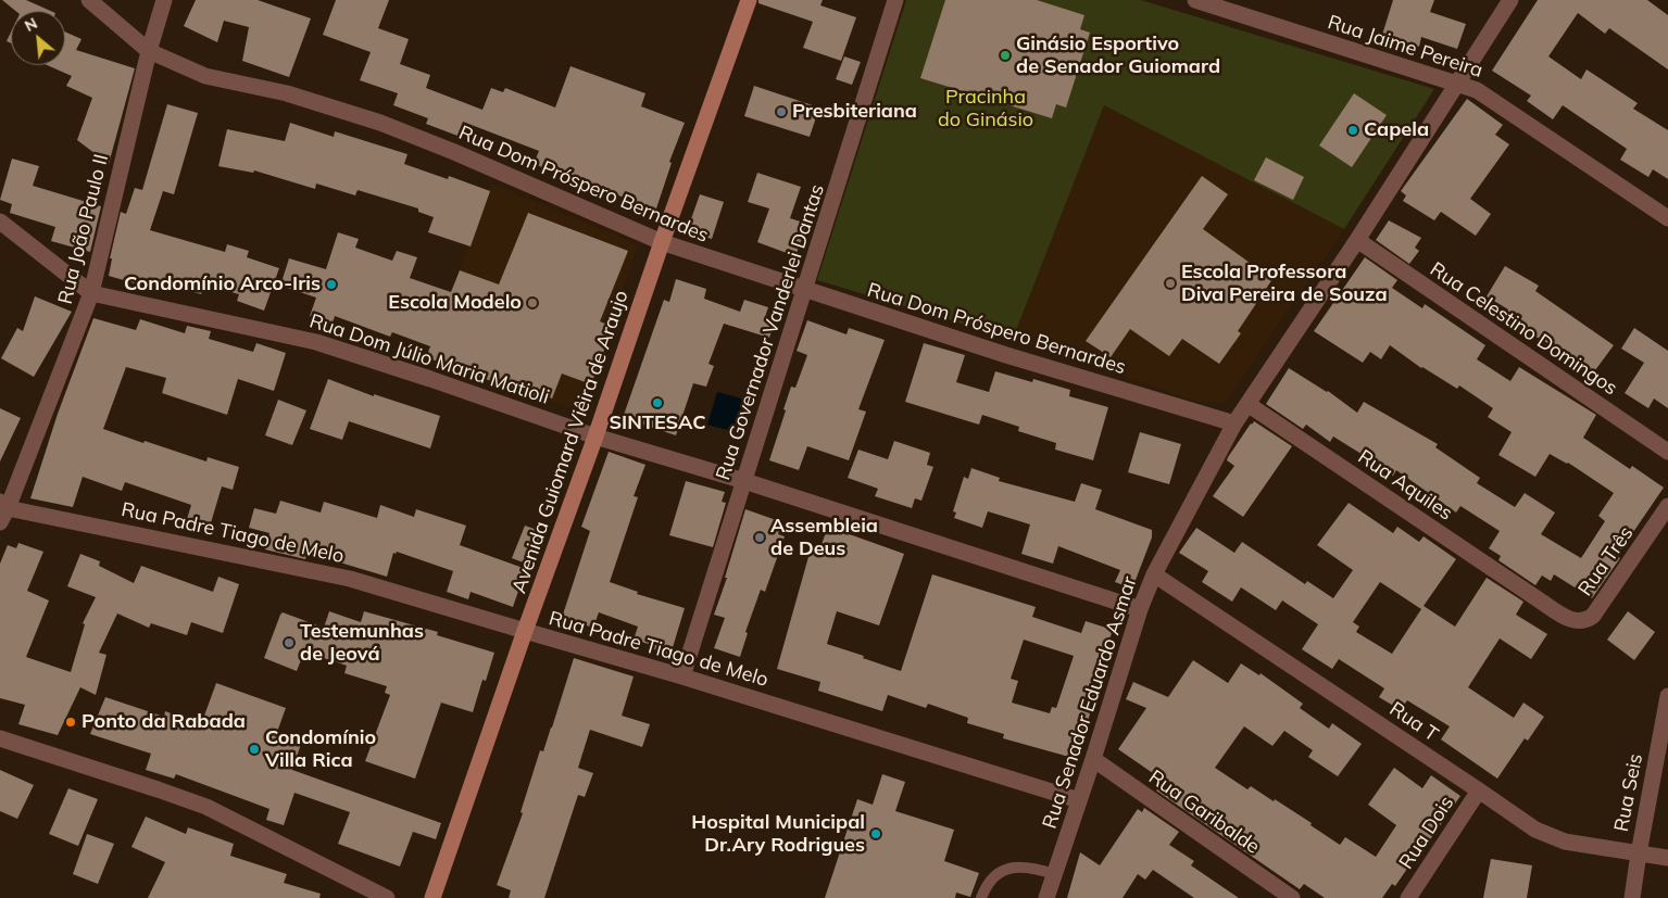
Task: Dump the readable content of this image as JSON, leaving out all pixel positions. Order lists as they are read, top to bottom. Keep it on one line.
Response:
{"streets":{"street":["Rua Jaime Pereira","Rua Dom Próspero Bernardes","Rua João Paulo II","Rua Celestino Domingos","Rua Governador Vanderlei Dantas","Rua Dom Júlio Maria Matioli","Avenida Guiomard Viêira de Araujo","Rua Aquiles","Rua Padre Tiago de Melo","Rua Três","Rua Senador Eduardo Asmar","Rua T","Rua Seis","Rua Garibalde","Rua Dois"]},"crossings":[["Rua Jaime Pereira","Rua Senador Eduardo Asmar"],["Rua Dom Próspero Bernardes","Rua João Paulo II"],["Rua Dom Próspero Bernardes","Rua Governador Vanderlei Dantas"],["Rua Dom Próspero Bernardes","Avenida Guiomard Viêira de Araujo"],["Rua Dom Próspero Bernardes","Rua Senador Eduardo Asmar"],["Rua João Paulo II","Rua Dom Júlio Maria Matioli"],["Rua João Paulo II","Rua Padre Tiago de Melo"],["Rua Celestino Domingos","Rua Senador Eduardo Asmar"],["Rua Governador Vanderlei Dantas","Rua Dom Júlio Maria Matioli"],["Rua Governador Vanderlei Dantas","Rua Padre Tiago de Melo"],["Rua Dom Júlio Maria Matioli","Avenida Guiomard Viêira de Araujo"],["Rua Dom Júlio Maria Matioli","Rua Senador Eduardo Asmar"],["Avenida Guiomard Viêira de Araujo","Rua Padre Tiago de Melo"],["Rua Aquiles","Rua Três"],["Rua Aquiles","Rua Senador Eduardo Asmar"],["Rua Padre Tiago de Melo","Rua Senador Eduardo Asmar"],["Rua Senador Eduardo Asmar","Rua T"],["Rua Senador Eduardo Asmar","Rua Garibalde"],["Rua T","Rua Seis"],["Rua T","Rua Dois"]],"parks":["Pracinha do Ginásio"],"places":["Ginásio Esportivo de Senador Guiomard","Presbiteriana","Capela","Escola Professora Diva Pereira de Souza","Condomínio Arco-Iris","Escola Modelo","SINTESAC","Assembleia de Deus","Testemunhas de Jeová","Ponto da Rabada","Condomínio Villa Rica","Hospital Municipal Dr.Ary Rodrigues"],"north":"top left"}
